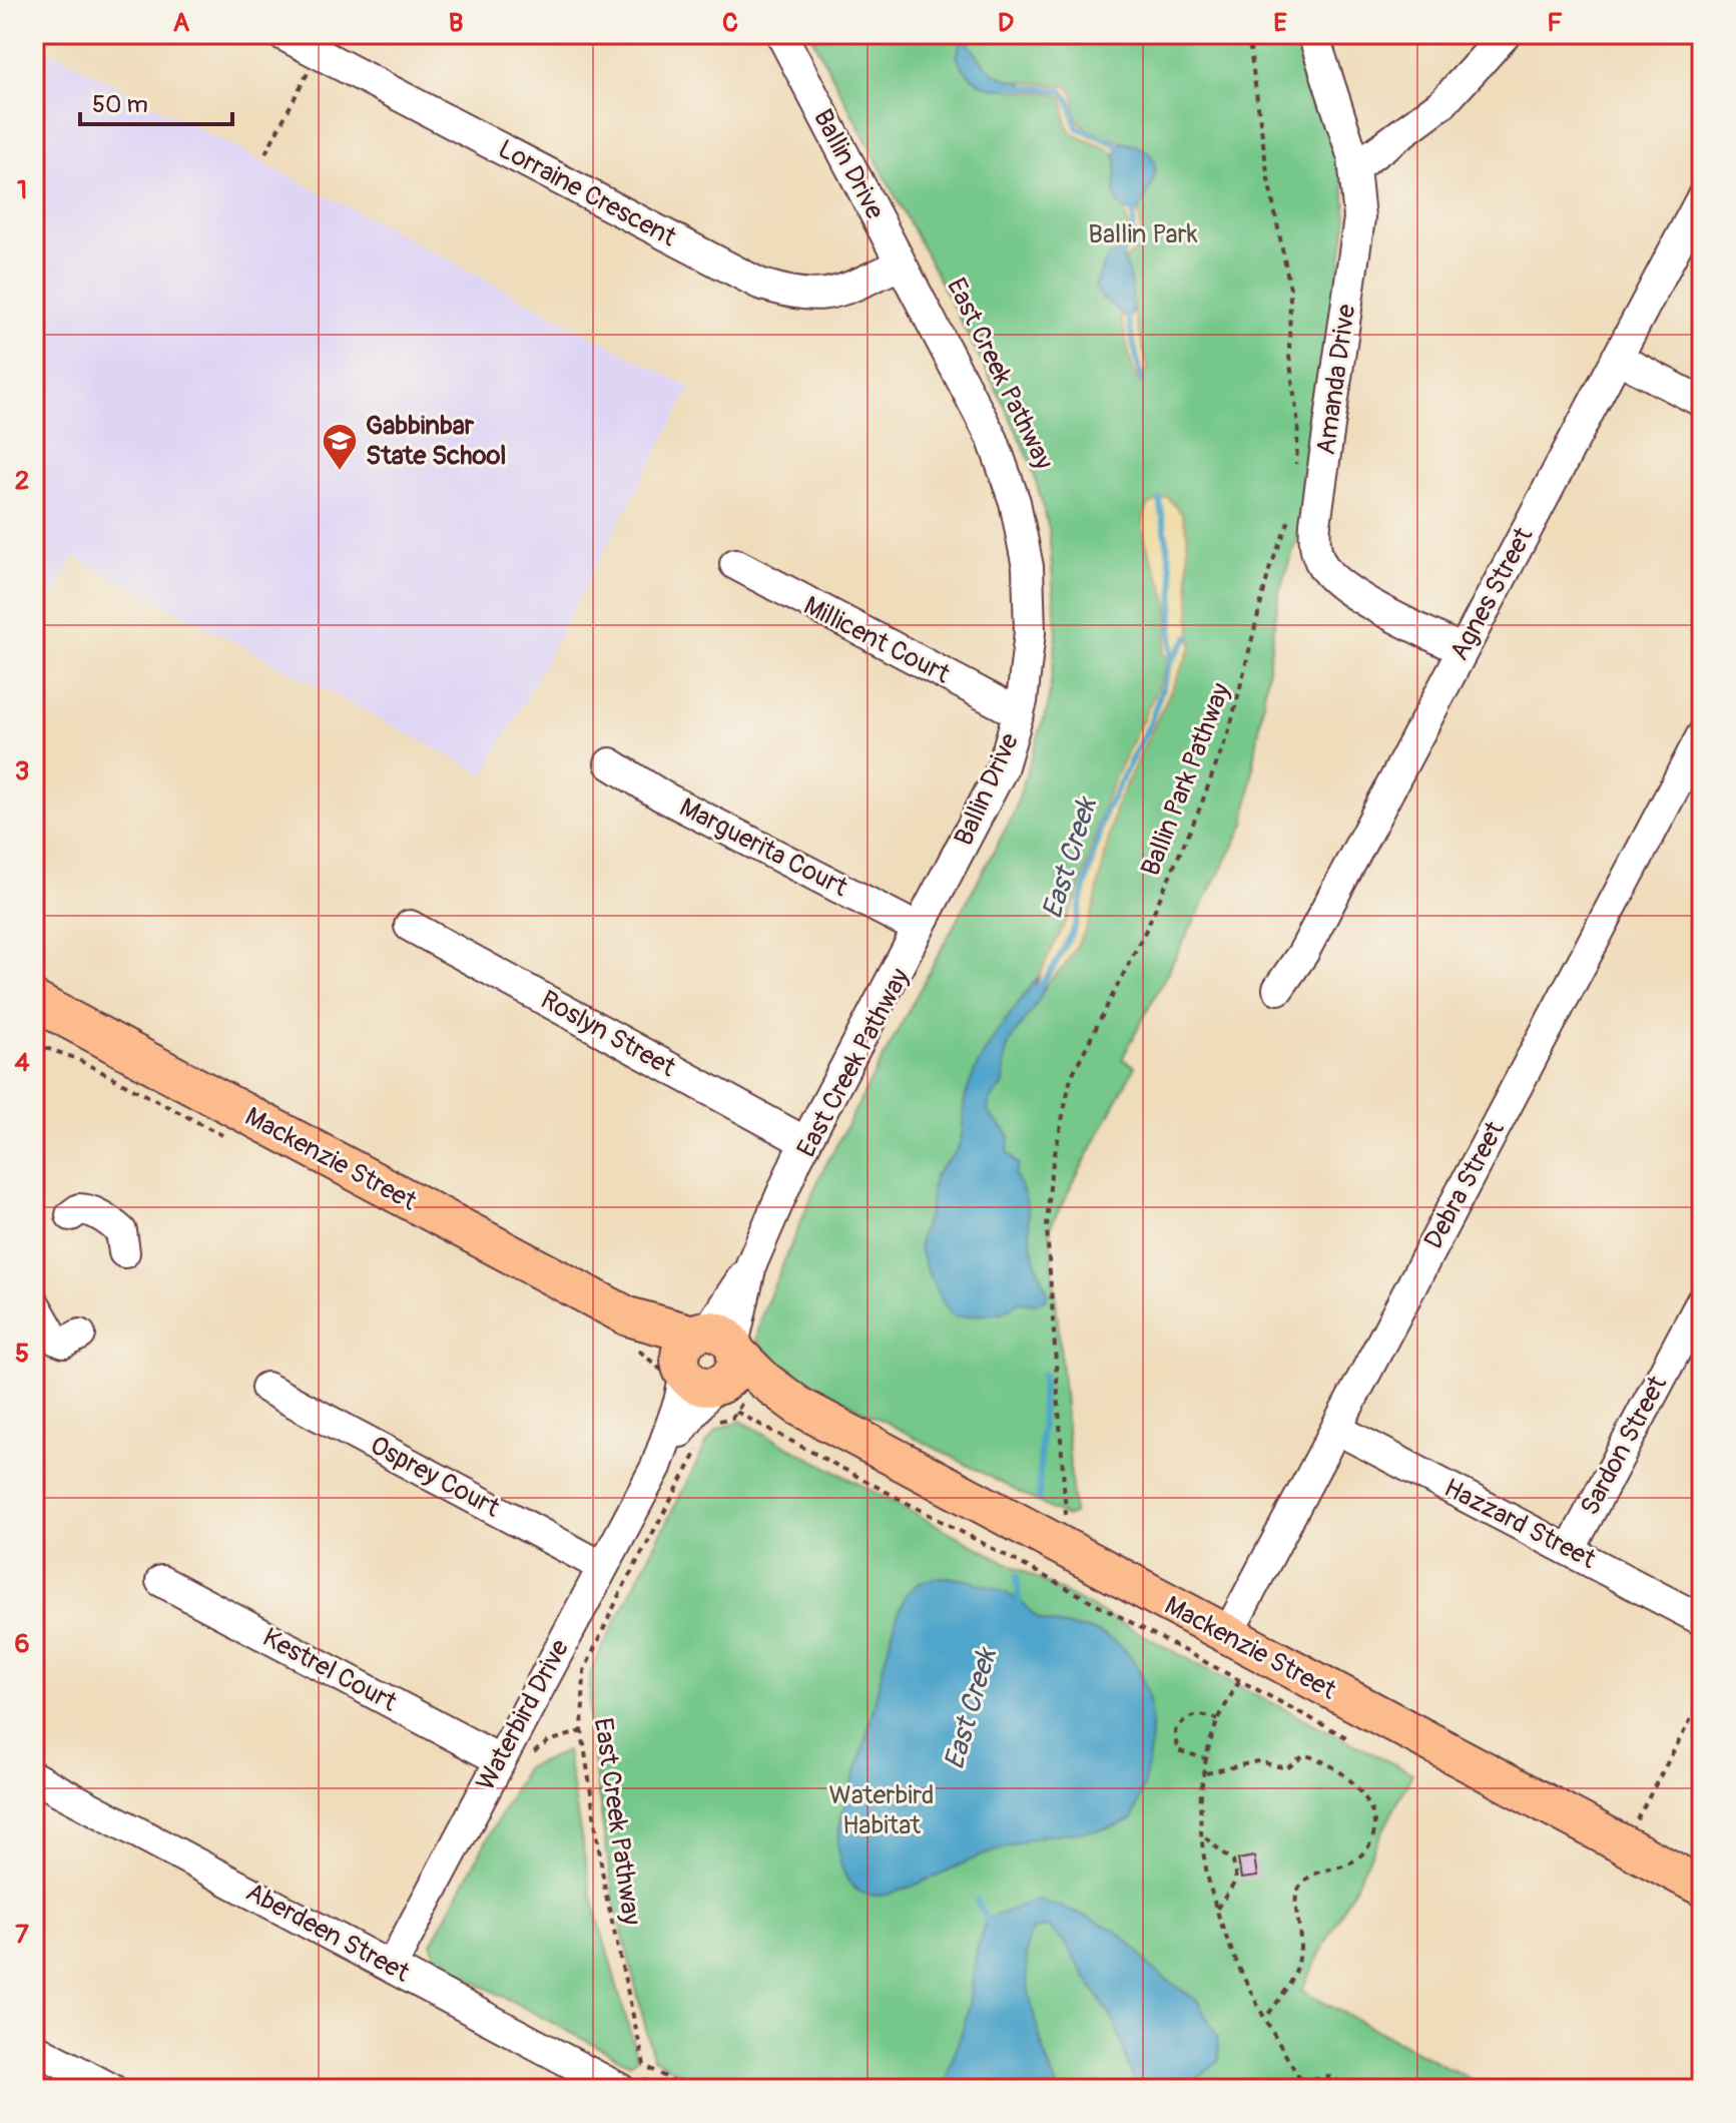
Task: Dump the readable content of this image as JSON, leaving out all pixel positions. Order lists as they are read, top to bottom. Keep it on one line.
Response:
{"streets":{"main road":["Mackenzie Street"],"street":["Ballin Drive","Lorraine Crescent","Amanda Drive","Agnes Street","Millicent Court","Marguerita Court","Roslyn Street","Debra Street","Sardon Street","Osprey Court","Hazzard Street","Kestrel Court","Waterbird Drive","Aberdeen Street"],"path":["East Creek Pathway","Ballin Park Pathway"]},"crossings":[["Ballin Drive","Lorraine Crescent"],["Ballin Drive","Millicent Court"],["Ballin Drive","Marguerita Court"],["Ballin Drive","Roslyn Street"],["Ballin Drive","Mackenzie Street"],["Ballin Drive","Waterbird Drive"],["Amanda Drive","Agnes Street"],["Mackenzie Street","Debra Street"],["Mackenzie Street","Waterbird Drive"],["Debra Street","Hazzard Street"],["Sardon Street","Hazzard Street"],["Osprey Court","Waterbird Drive"],["Kestrel Court","Waterbird Drive"],["Waterbird Drive","Aberdeen Street"]],"water":["East Creek"],"parks":["Ballin Park","Waterbird Habitat"],"places":{"school or university":["Gabbinbar State School"]},"scale_bar":"50 m","grid":{"columns":["A","B","C","D","E","F"],"rows":["1","2","3","4","5","6","7"]}}
